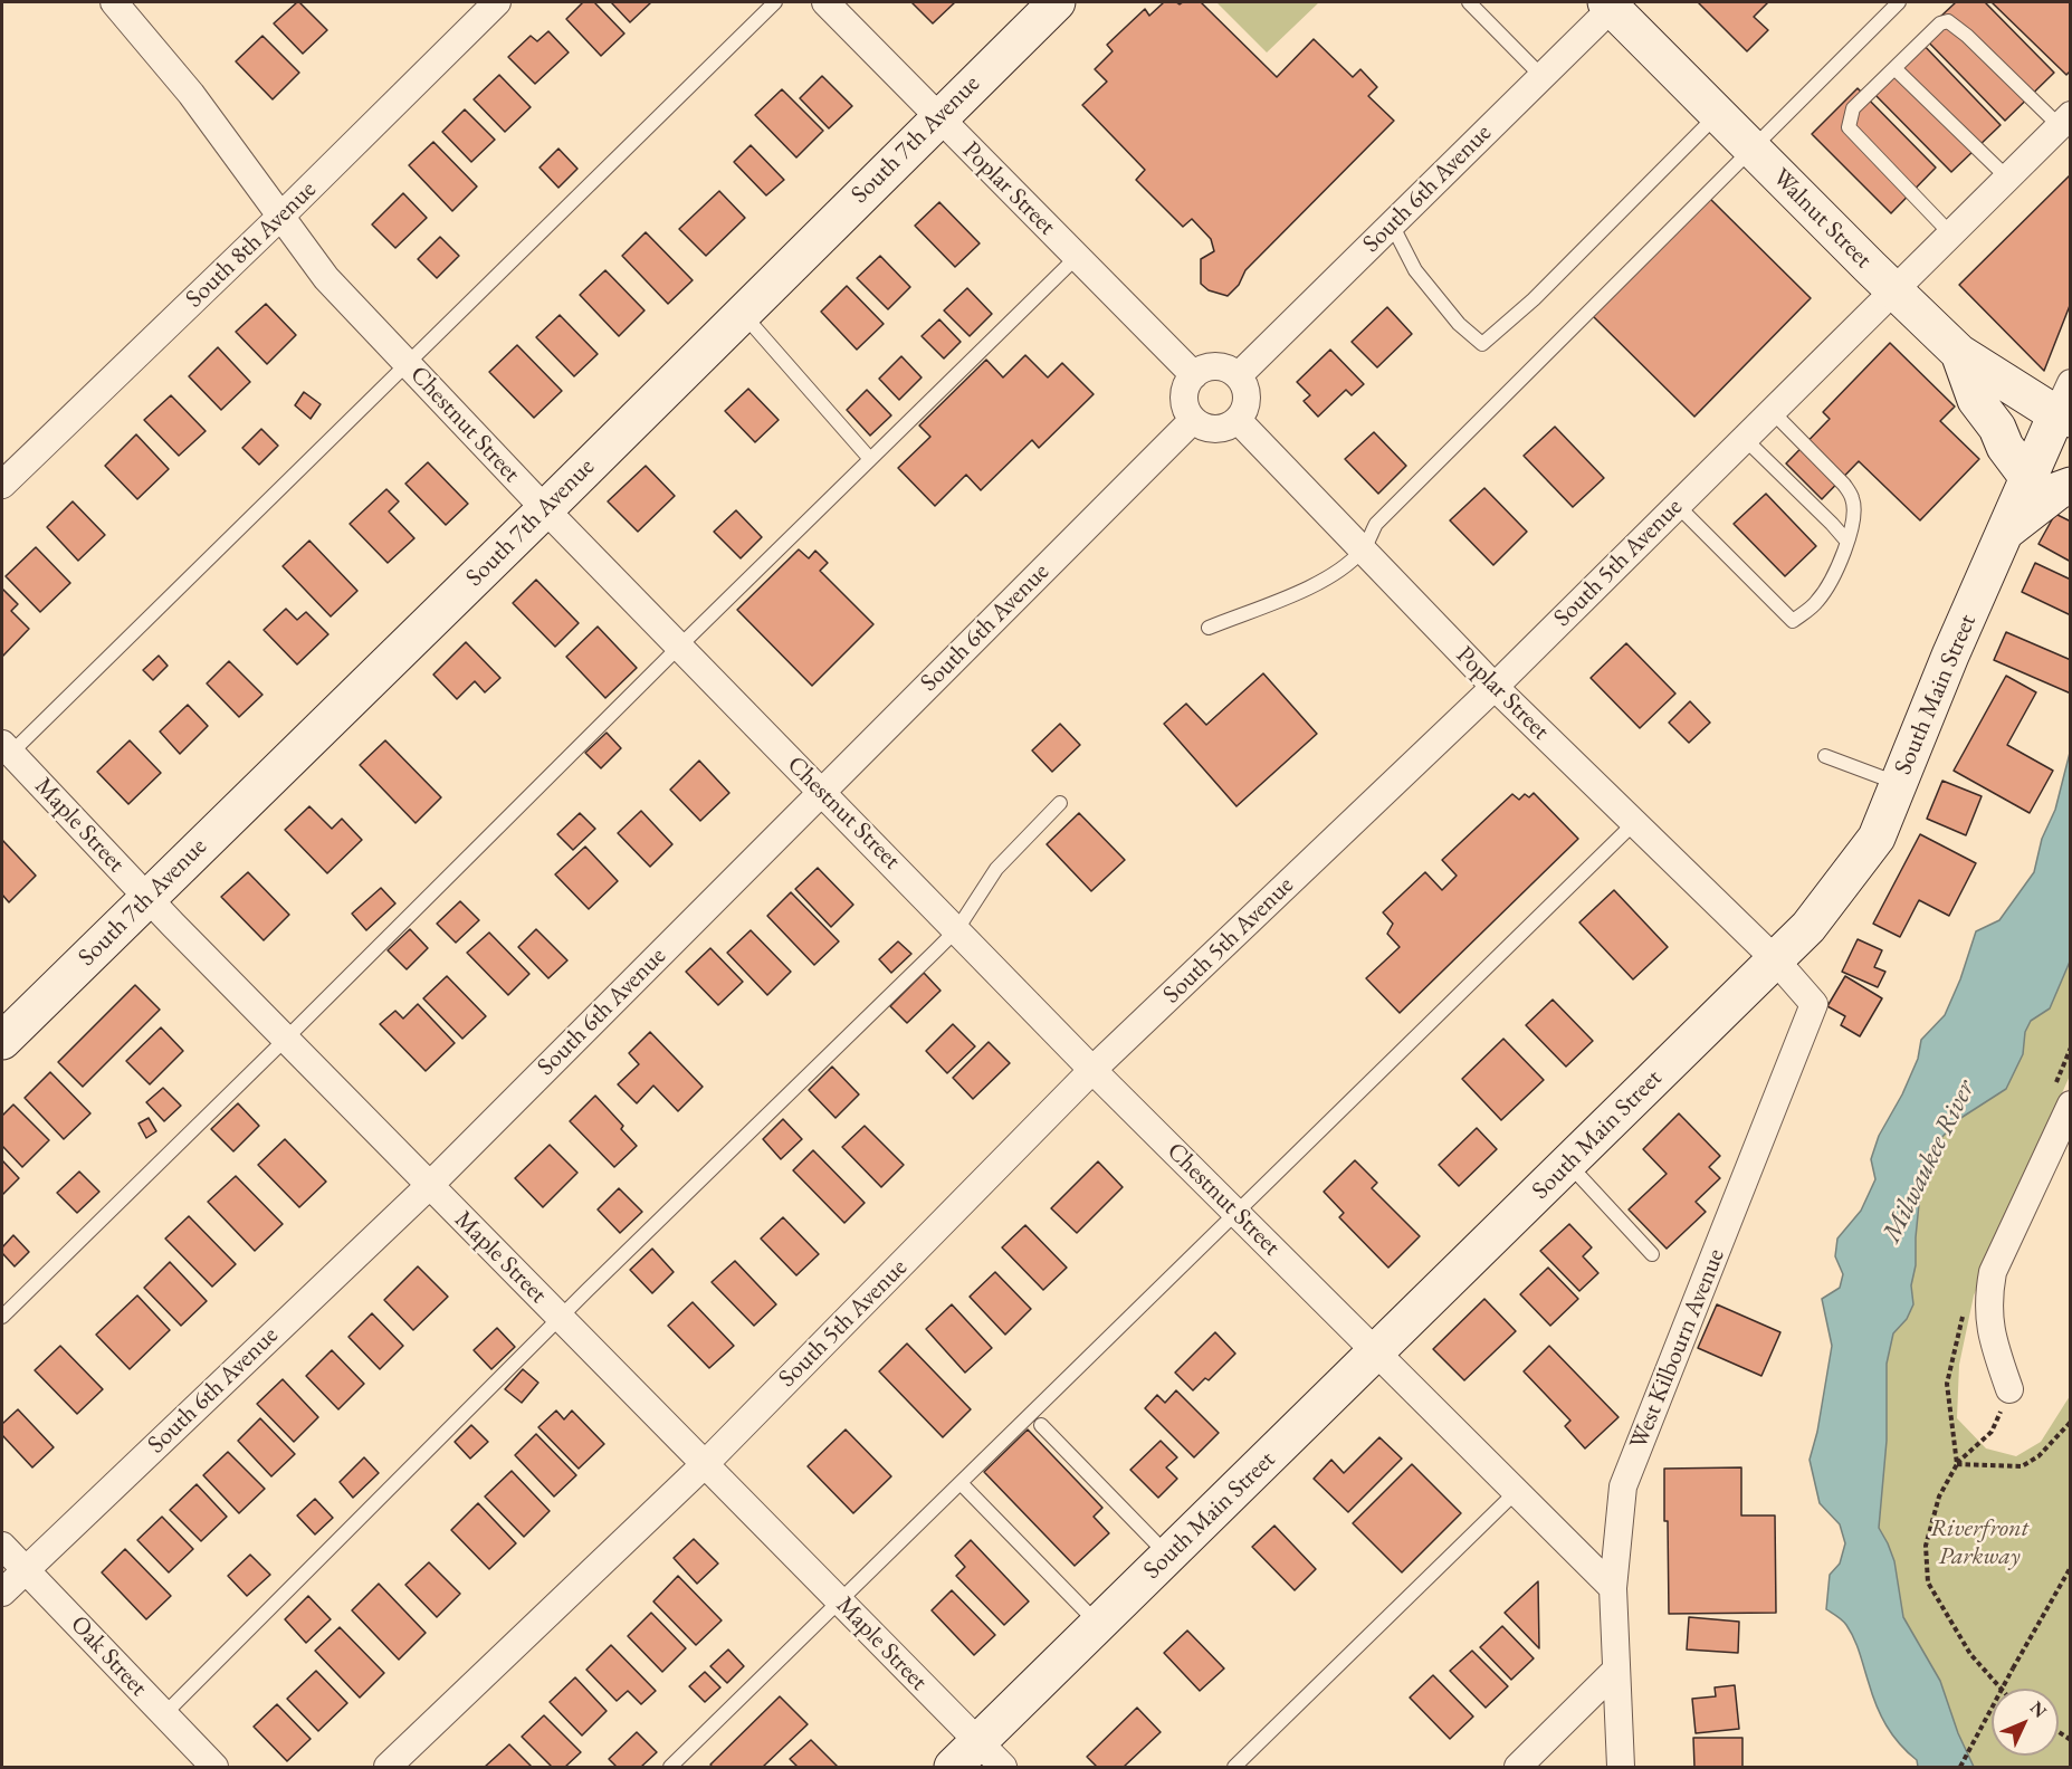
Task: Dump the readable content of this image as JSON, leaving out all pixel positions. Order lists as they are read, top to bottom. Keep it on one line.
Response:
{"streets":{"main road":["South 7th Avenue","Walnut Street","South Main Street"],"street":["Poplar Street","South 6th Avenue","South 8th Avenue","Chestnut Street","South 5th Avenue","Maple Street","West Kilbourn Avenue","Oak Street"]},"crossings":[["South 7th Avenue","Poplar Street"],["South 7th Avenue","Chestnut Street"],["South 7th Avenue","Maple Street"],["Poplar Street","South 6th Avenue"],["Poplar Street","South 5th Avenue"],["Poplar Street","South Main Street"],["Poplar Street","West Kilbourn Avenue"],["South 6th Avenue","Walnut Street"],["South 6th Avenue","Chestnut Street"],["South 6th Avenue","Maple Street"],["South 6th Avenue","Oak Street"],["Walnut Street","South 5th Avenue"],["Walnut Street","South Main Street"],["South 8th Avenue","Chestnut Street"],["Chestnut Street","South 5th Avenue"],["Chestnut Street","South Main Street"],["Chestnut Street","West Kilbourn Avenue"],["South 5th Avenue","Maple Street"],["South Main Street","Maple Street"],["South Main Street","West Kilbourn Avenue"]],"water":["Milwaukee River"],"parks":["Riverfront Parkway"],"north":"top right"}
